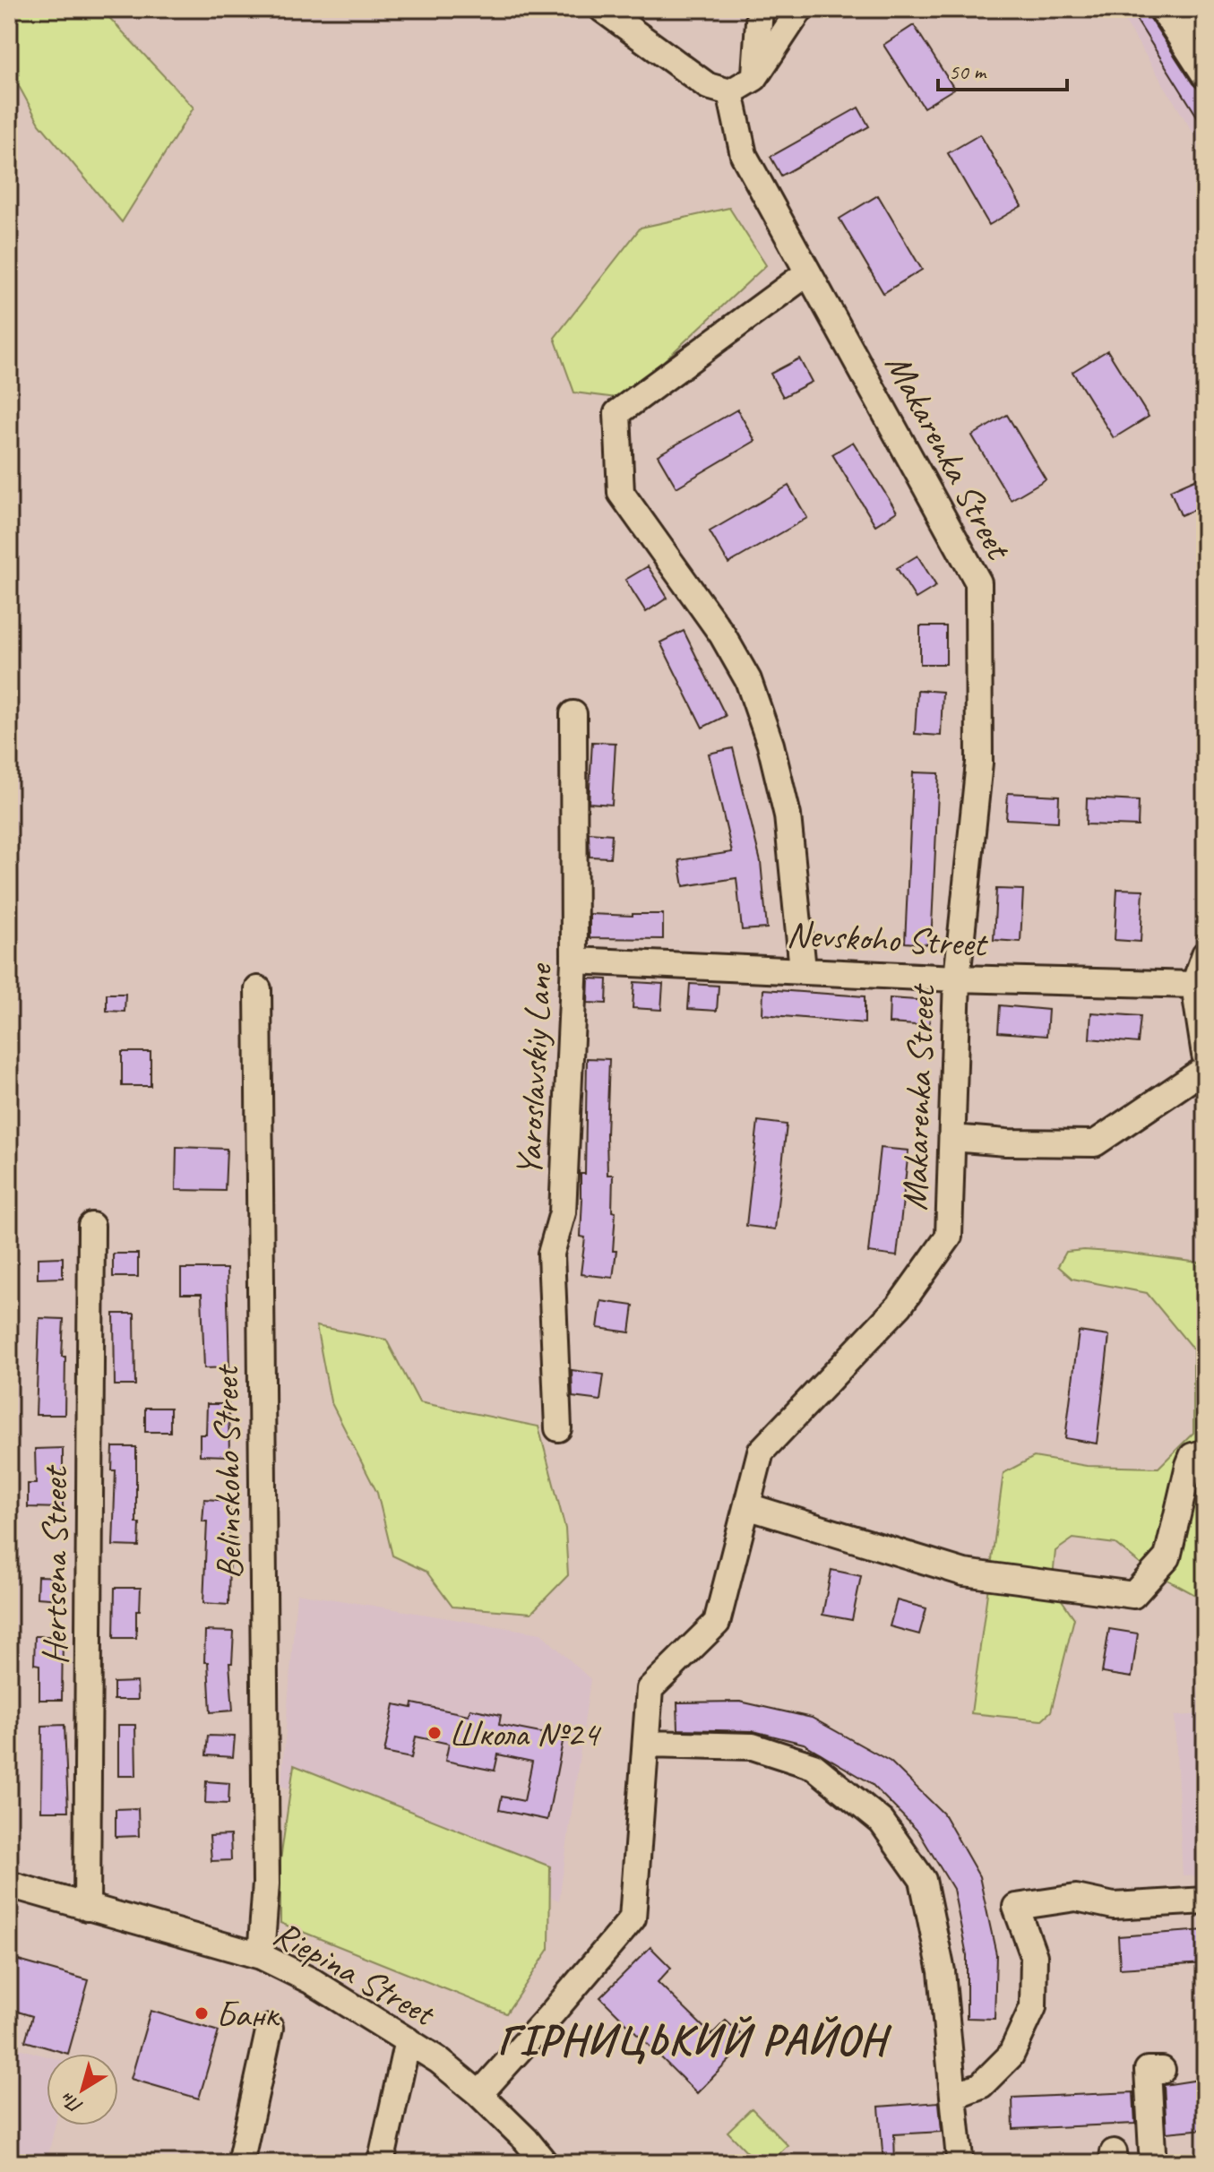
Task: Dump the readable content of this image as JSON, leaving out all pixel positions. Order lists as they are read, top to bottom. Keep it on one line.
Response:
{"streets":{"street":["Makarenka Street","Nevskoho Street","Yaroslavskiy Lane","Belinskoho Street","Hertsena Street","Riepina Street"]},"crossings":[["Makarenka Street","Nevskoho Street"],["Makarenka Street","Riepina Street"],["Nevskoho Street","Yaroslavskiy Lane"],["Belinskoho Street","Riepina Street"],["Hertsena Street","Riepina Street"]],"districts":["ГІРНИЦЬКИЙ РАЙОН"],"places":["Школа №24","Банк"],"scale_bar":"50 m","north":"bottom left"}
